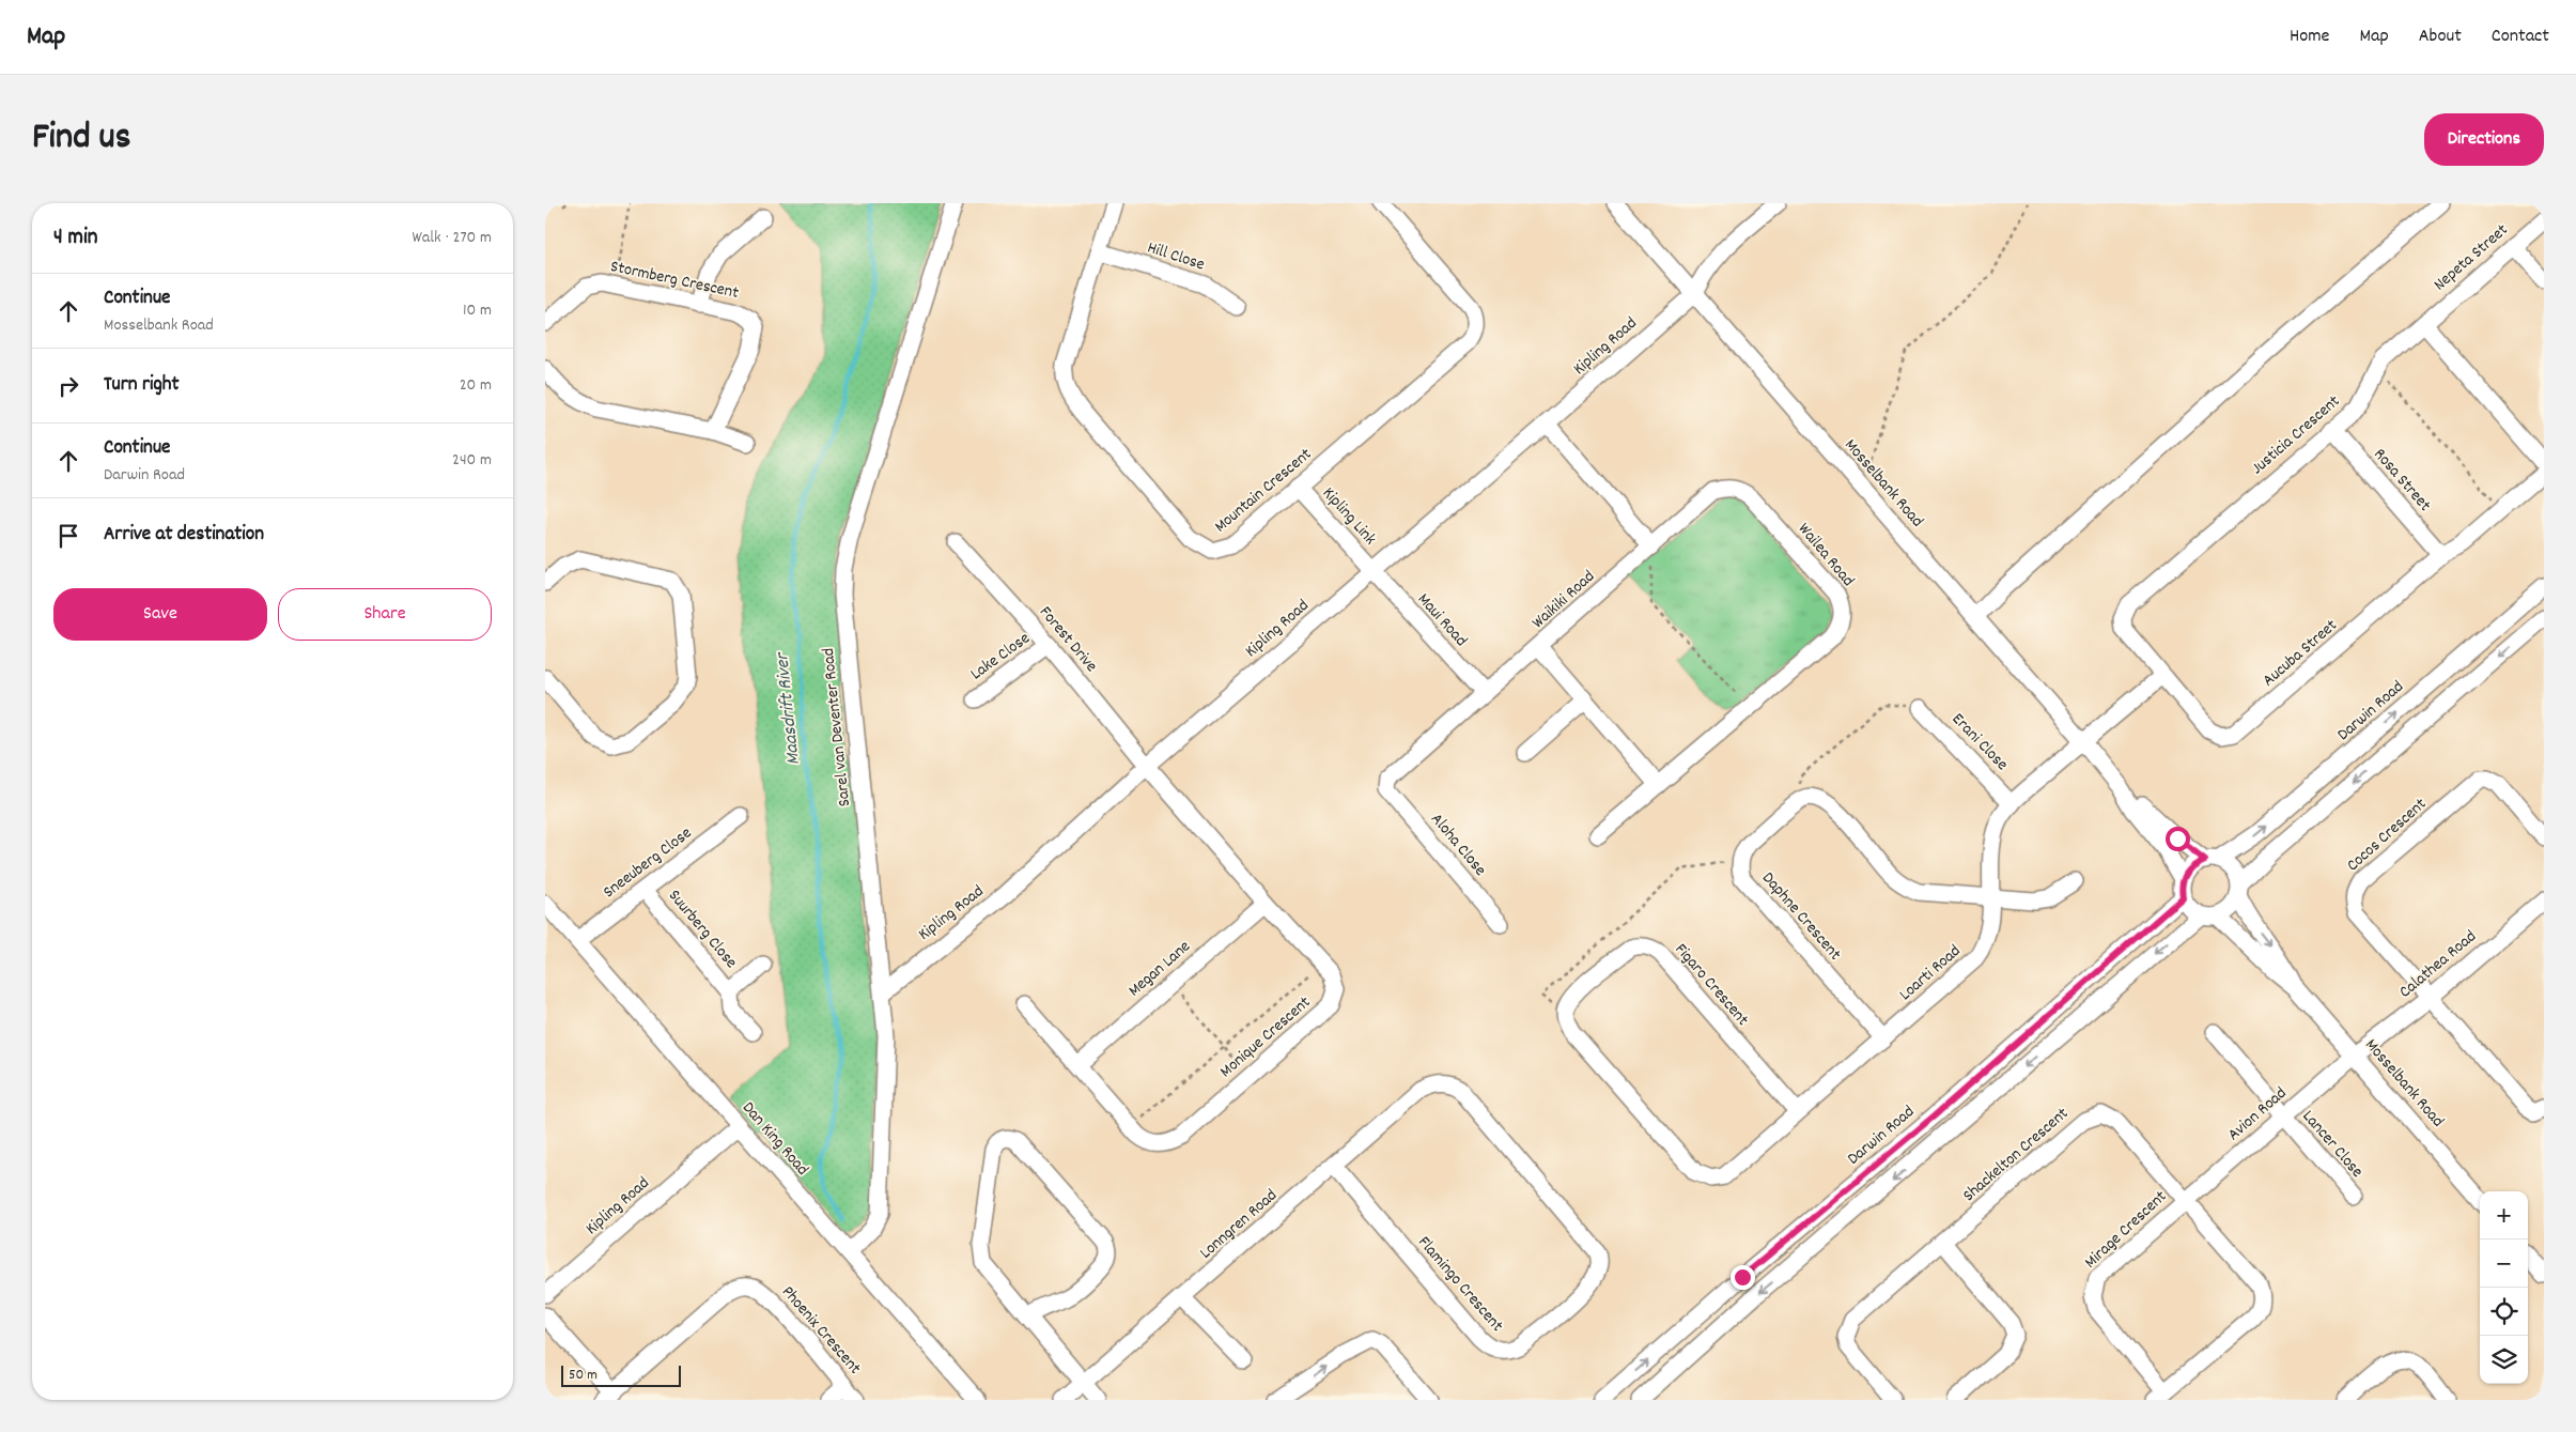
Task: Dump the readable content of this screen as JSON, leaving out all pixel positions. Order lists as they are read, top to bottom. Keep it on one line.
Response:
{"streets":{"street":["Hill Close","Nepeta Street","Stormberg Crescent","Kipling Road","Justicia Crescent","Rosa Street","Mosselbank Road","Mountain Crescent","Kipling Link","Wailea Road","Waikiki Road","Maui Road","Forest Drive","Aucuba Street","Lake Close","Darwin Road","Sarel van Deventer Road","Erani Close","Cocos Crescent","Aloha Close","Sneeuberg Close","Daphne Crescent","Suurberg Close","Calathea Road","Megan Lane","Loarti Road","Figaro Crescent","Monique Crescent","Avion Road","Dan King Road","Lancer Close","Shackelton Crescent","Lonngren Road","Mirage Crescent","Flamingo Crescent","Phoenix Crescent"]},"crossings":[["Hill Close","Mountain Crescent"],["Nepeta Street","Justicia Crescent"],["Kipling Road","Mosselbank Road"],["Kipling Road","Kipling Link"],["Kipling Road","Maui Road"],["Kipling Road","Forest Drive"],["Kipling Road","Sarel van Deventer Road"],["Kipling Road","Monique Crescent"],["Kipling Road","Dan King Road"],["Justicia Crescent","Rosa Street"],["Justicia Crescent","Aucuba Street"],["Rosa Street","Aucuba Street"],["Mosselbank Road","Darwin Road"],["Mosselbank Road","Calathea Road"],["Mosselbank Road","Loarti Road"],["Mosselbank Road","Avion Road"],["Mountain Crescent","Kipling Link"],["Kipling Link","Maui Road"],["Wailea Road","Waikiki Road"],["Waikiki Road","Maui Road"],["Waikiki Road","Aloha Close"],["Forest Drive","Lake Close"],["Forest Drive","Monique Crescent"],["Sarel van Deventer Road","Dan King Road"],["Erani Close","Loarti Road"],["Cocos Crescent","Calathea Road"],["Sneeuberg Close","Suurberg Close"],["Sneeuberg Close","Dan King Road"],["Daphne Crescent","Loarti Road"],["Calathea Road","Avion Road"],["Megan Lane","Monique Crescent"],["Loarti Road","Figaro Crescent"],["Avion Road","Lancer Close"],["Avion Road","Shackelton Crescent"],["Avion Road","Mirage Crescent"],["Shackelton Crescent","Mirage Crescent"],["Lonngren Road","Flamingo Crescent"]],"water":["Maasdrift River"],"scale_bar":"50 m","page":{"header":"Map","nav":["Home","Map","About","Contact"],"title":"Find us","buttons":["Directions",["Save","Share"]],"heading":["4 min","Walk · 270 m"],"list":[["Continue","Mosselbank Road","10 m"],["Turn right","20 m"],["Continue","Darwin Road","240 m"],"Arrive at destination"],"map_buttons":["+","−"],"scale":"50 m"}}
